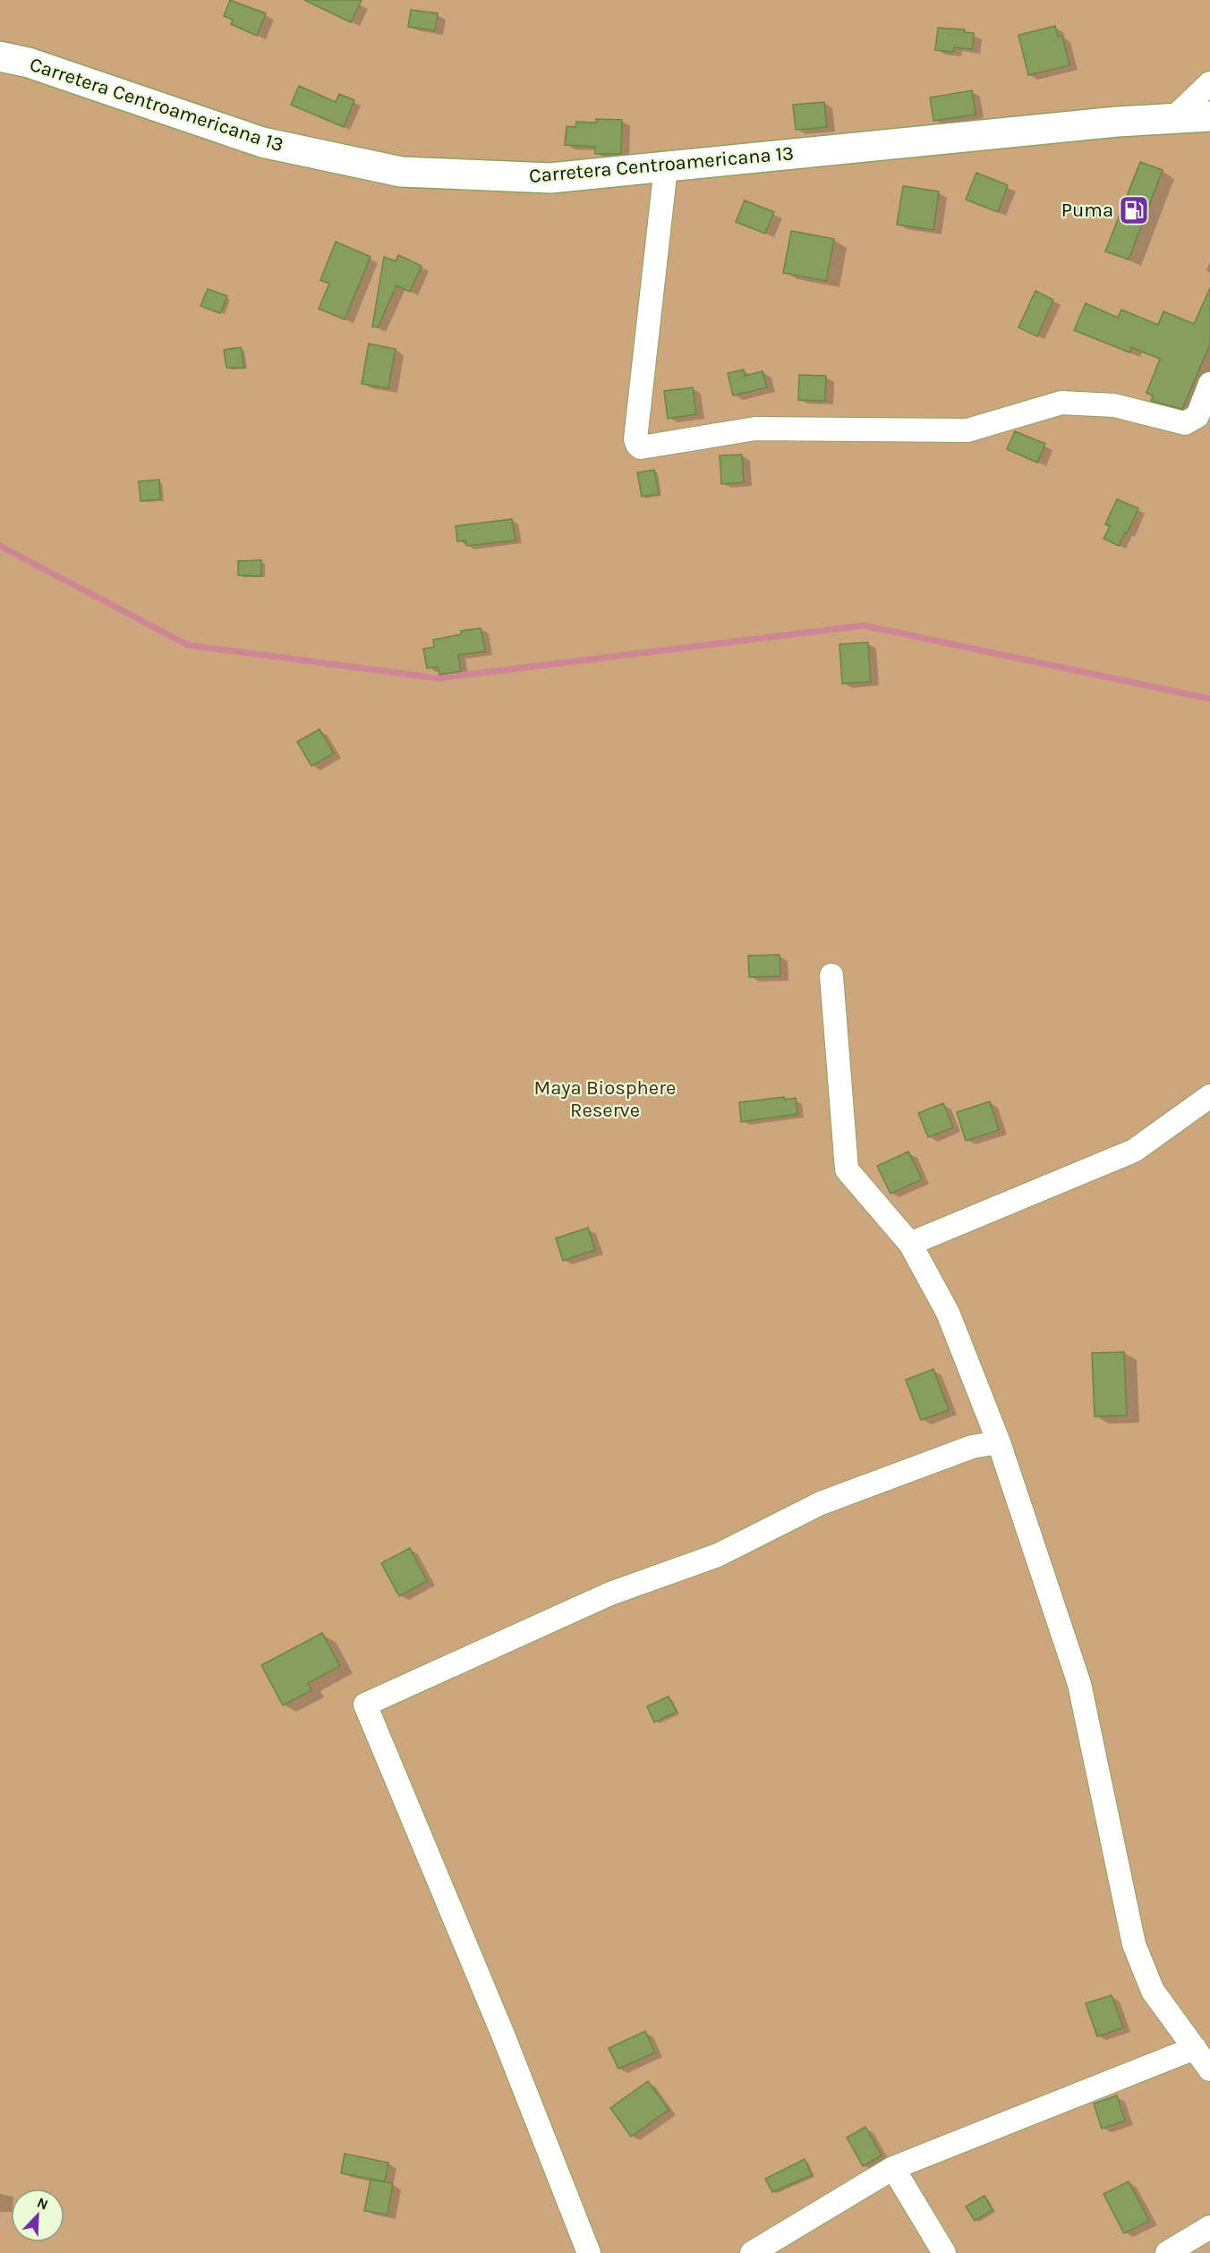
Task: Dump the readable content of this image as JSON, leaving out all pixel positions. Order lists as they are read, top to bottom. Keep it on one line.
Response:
{"streets":{"highway":["Carretera Centroamericana 13"]},"parks":["Maya Biosphere Reserve"],"places":{"fuel station":["Puma"]},"north":"top right"}
